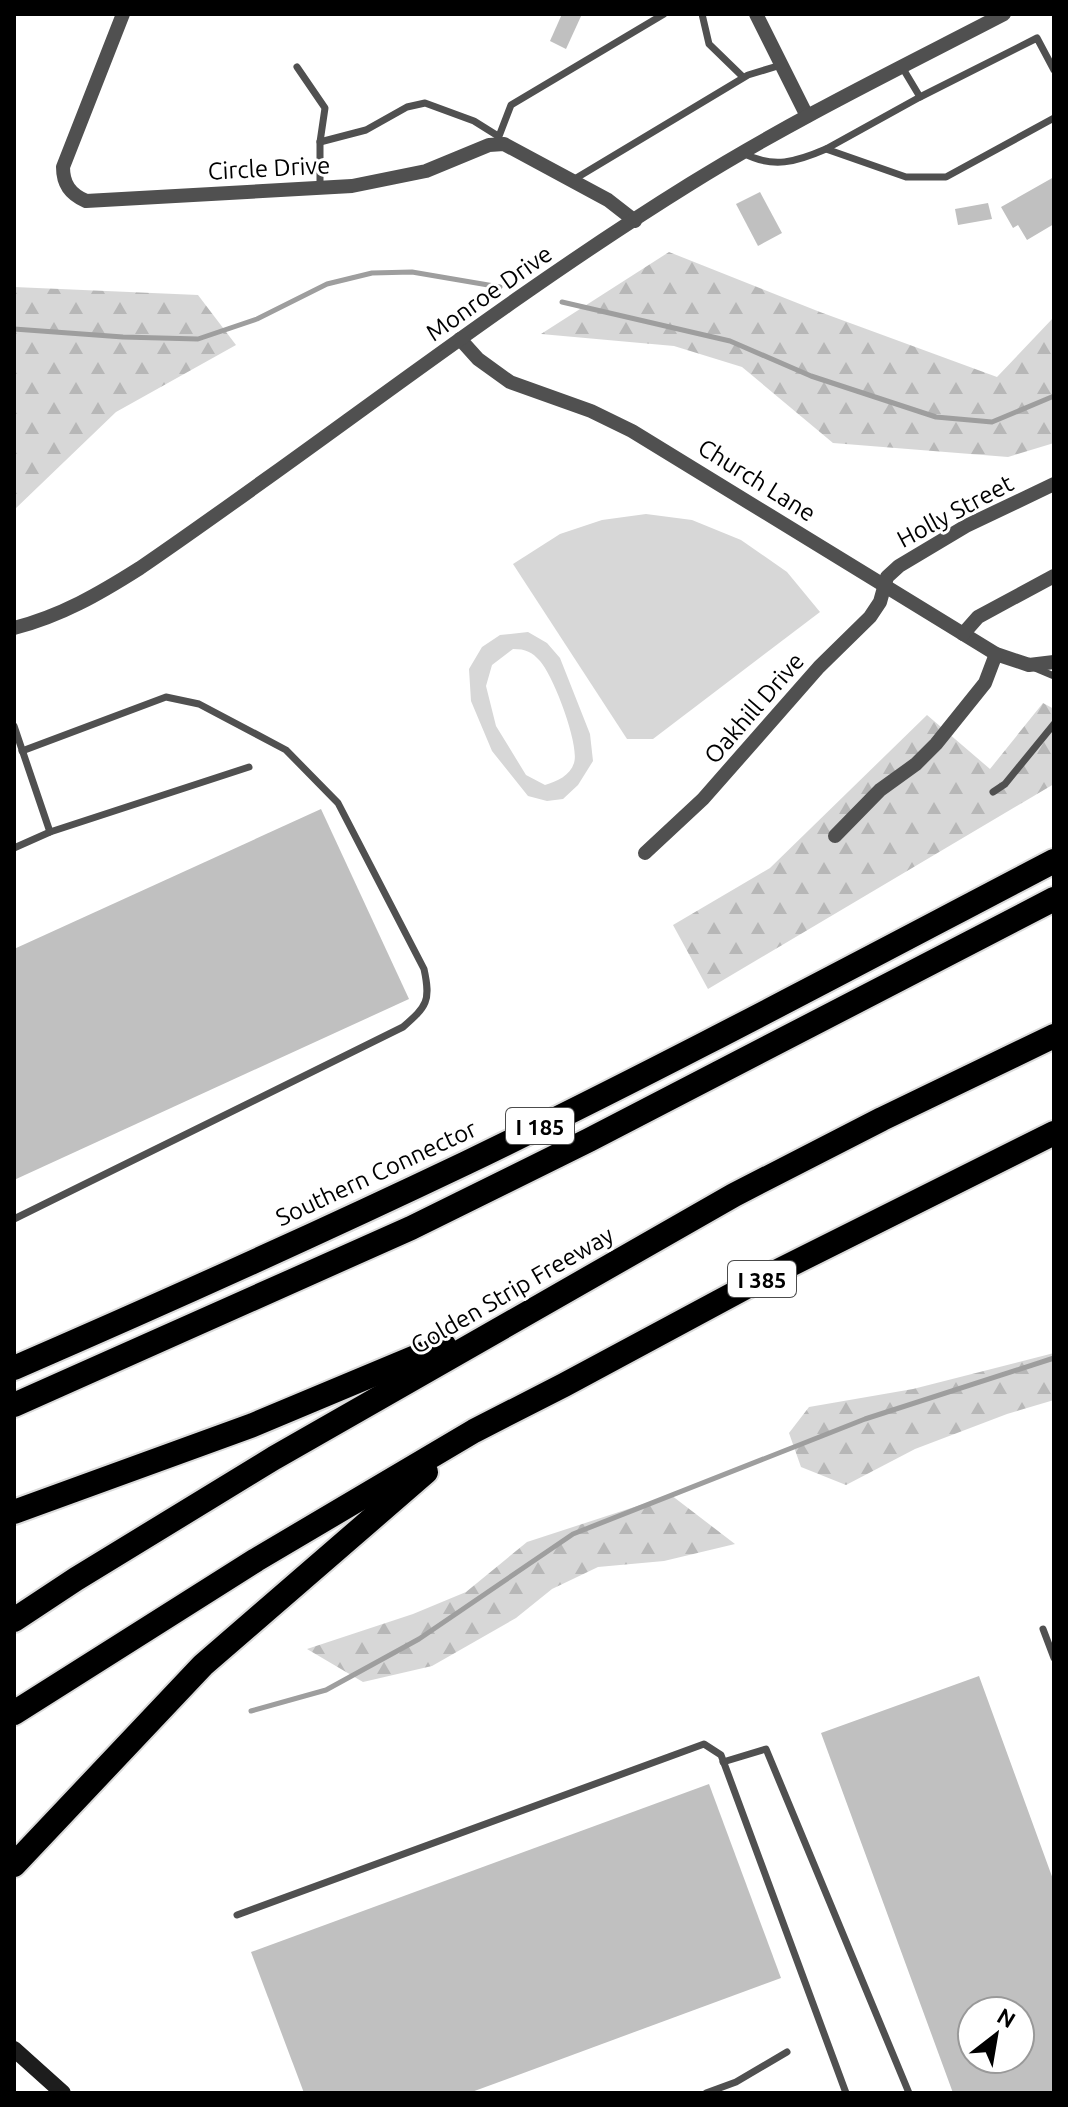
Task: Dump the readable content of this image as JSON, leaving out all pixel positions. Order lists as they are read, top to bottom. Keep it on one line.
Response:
{"streets":{"highway":["I 185","Southern Connector","I 385","Golden Strip Freeway"],"street":["Circle Drive","Monroe Drive","Church Lane","Holly Street","Oakhill Drive"]},"crossings":[["Monroe Drive","Church Lane"],["Church Lane","Holly Street"],["Church Lane","Oakhill Drive"],["Holly Street","Oakhill Drive"]],"north":"top right"}
